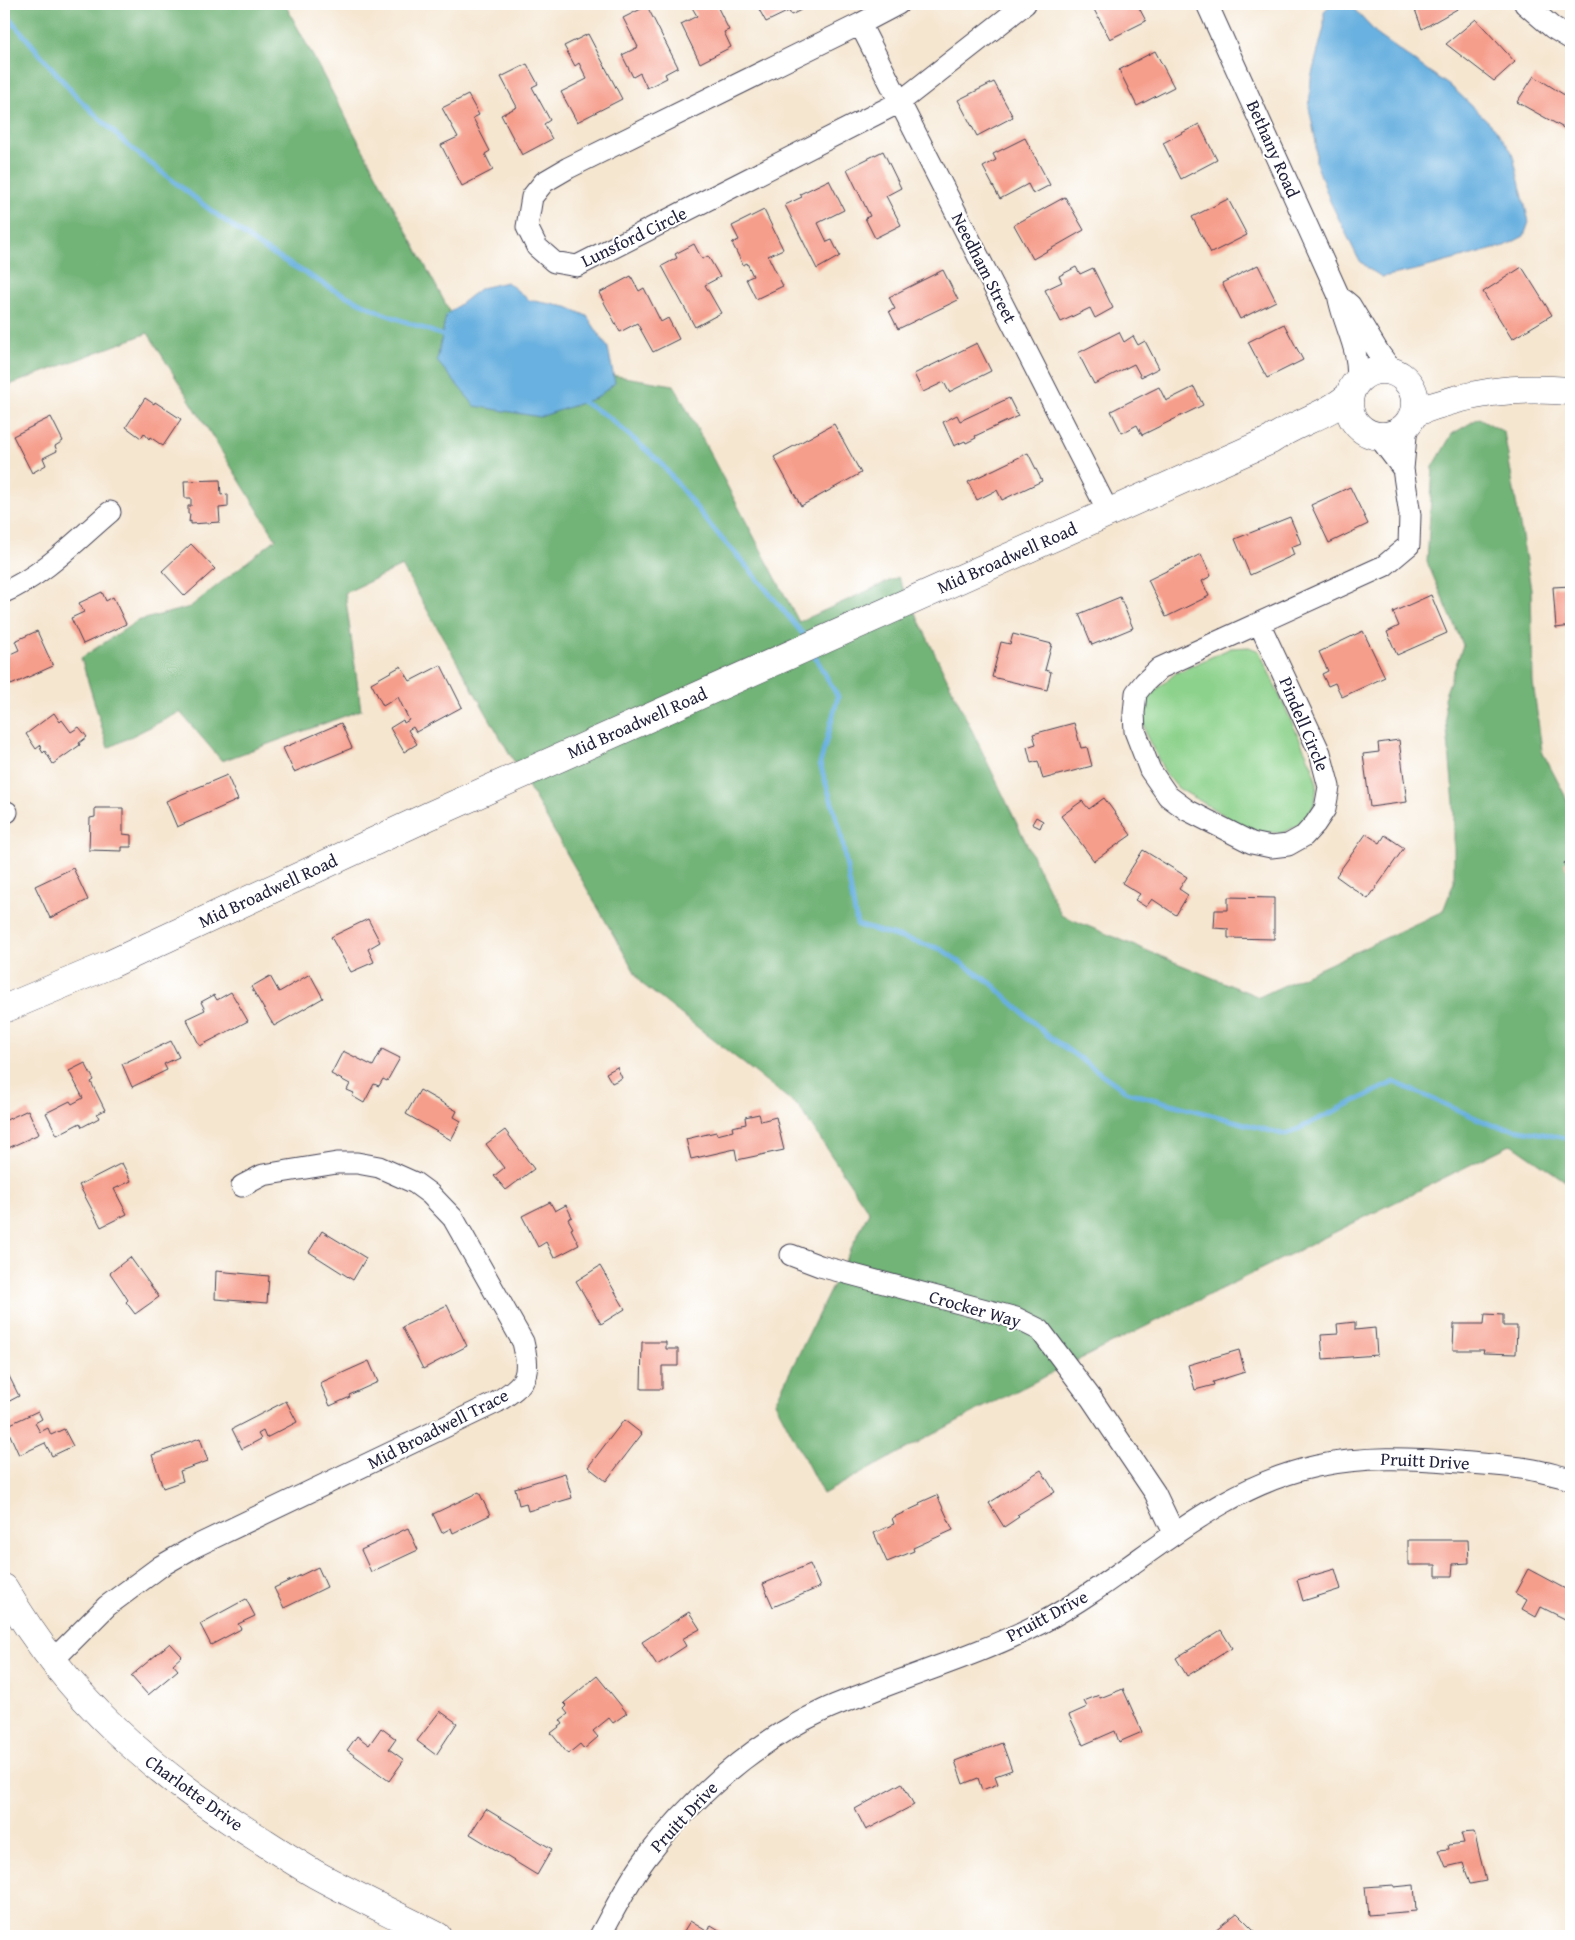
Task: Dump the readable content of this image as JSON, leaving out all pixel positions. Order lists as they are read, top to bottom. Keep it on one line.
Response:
{"streets":{"street":["Bethany Road","Lunsford Circle","Needham Street","Mid Broadwell Road","Pindell Circle","Crocker Way","Mid Broadwell Trace","Pruitt Drive","Charlotte Drive"]},"crossings":[["Bethany Road","Mid Broadwell Road"],["Bethany Road","Pindell Circle"],["Lunsford Circle","Needham Street"],["Needham Street","Mid Broadwell Road"],["Mid Broadwell Road","Pindell Circle"],["Crocker Way","Pruitt Drive"],["Mid Broadwell Trace","Charlotte Drive"]]}
